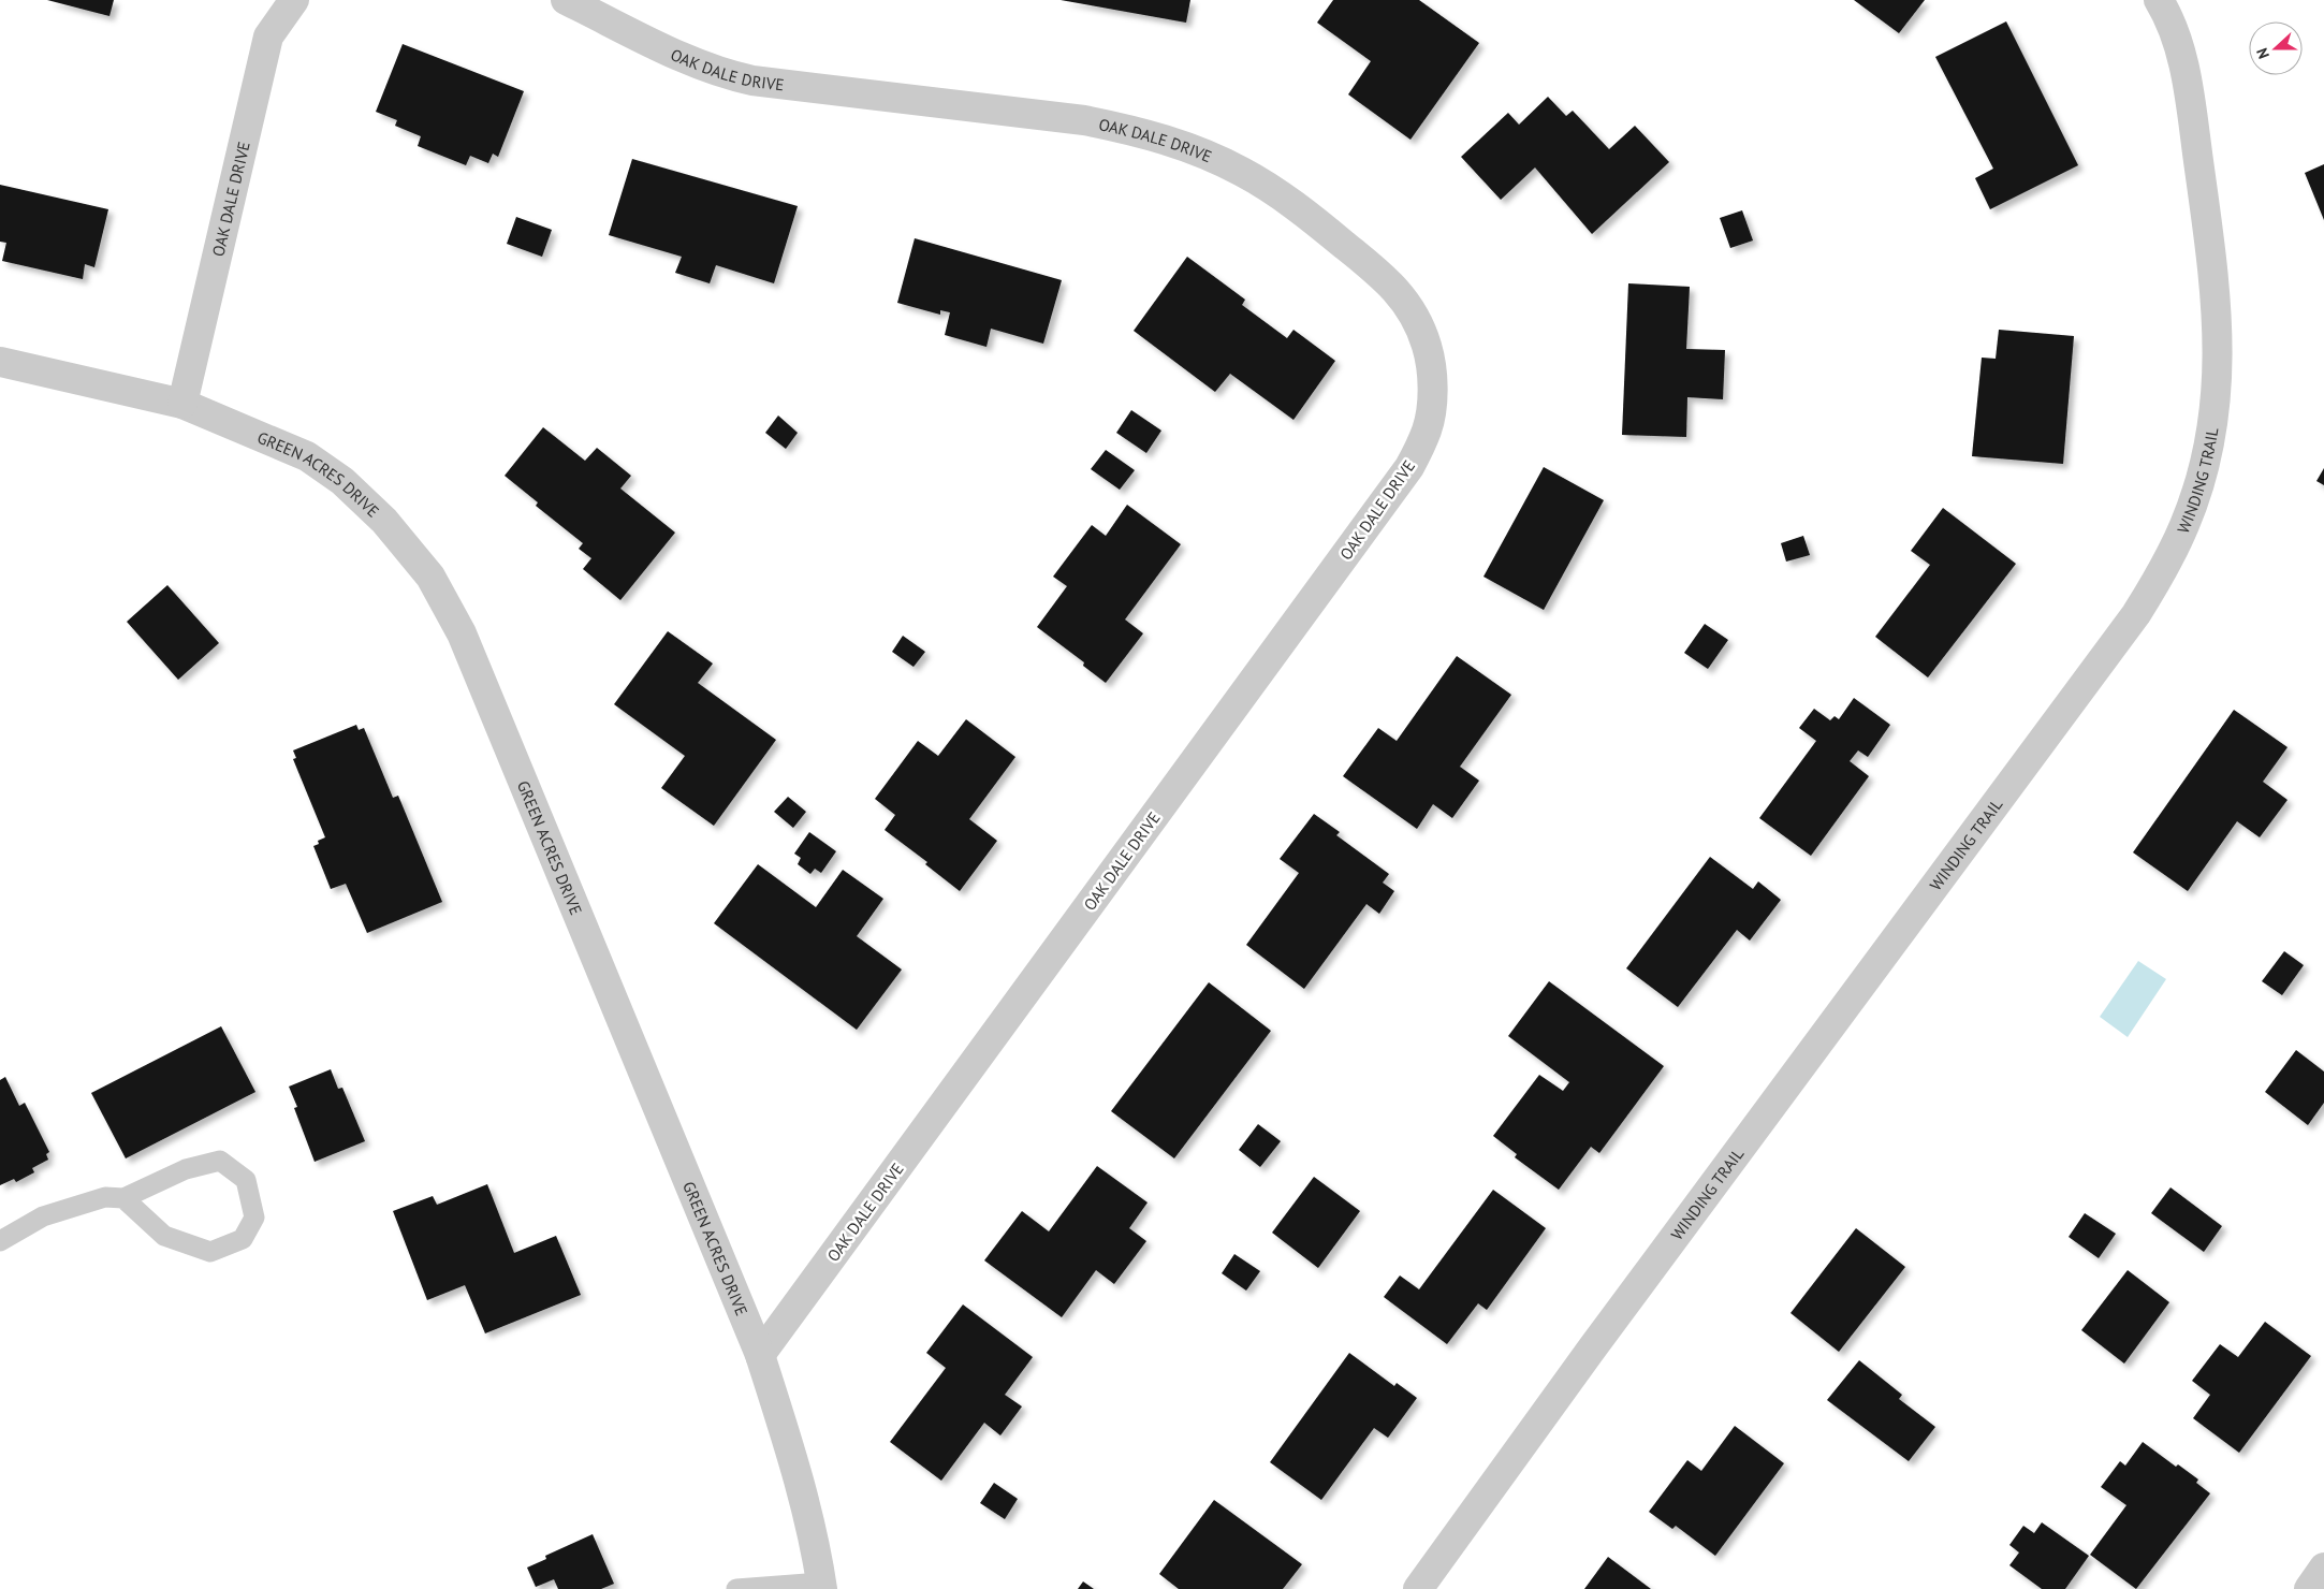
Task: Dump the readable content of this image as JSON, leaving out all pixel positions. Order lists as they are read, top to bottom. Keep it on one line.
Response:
{"streets":{"street":["OAK DALE DRIVE","GREEN ACRES DRIVE","WINDING TRAIL"]},"crossings":[["OAK DALE DRIVE","GREEN ACRES DRIVE"]],"north":"left"}
